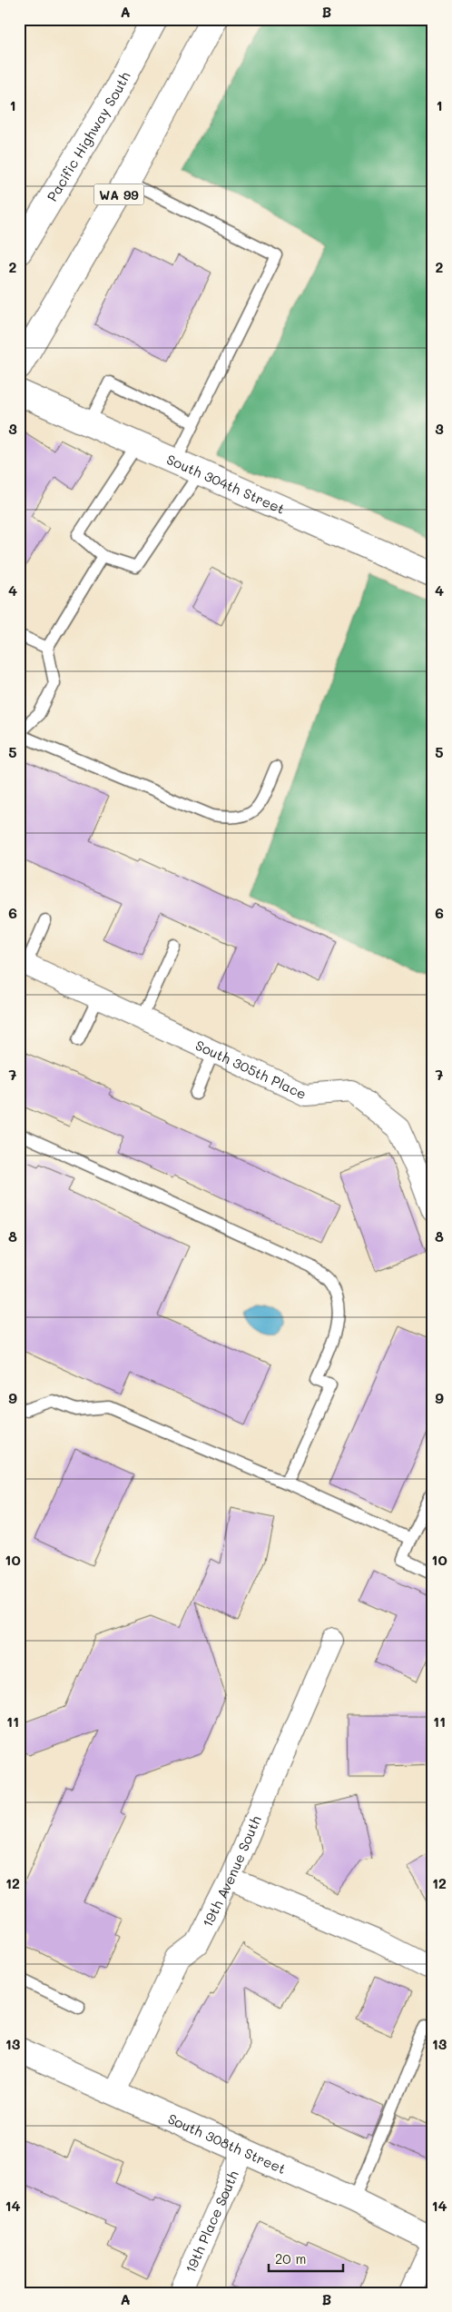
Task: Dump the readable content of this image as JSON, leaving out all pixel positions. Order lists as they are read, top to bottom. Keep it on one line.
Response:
{"streets":{"street":["Pacific Highway South","WA 99","South 304th Street","South 305th Place","19th Avenue South","South 308th Street","19th Place South"]},"crossings":[["19th Avenue South","South 308th Street"],["South 308th Street","19th Place South"]],"scale_bar":"20 m","grid":{"columns":["A","B"],"rows":["1","2","3","4","5","6","7","8","9","10","11","12","13","14"]}}
